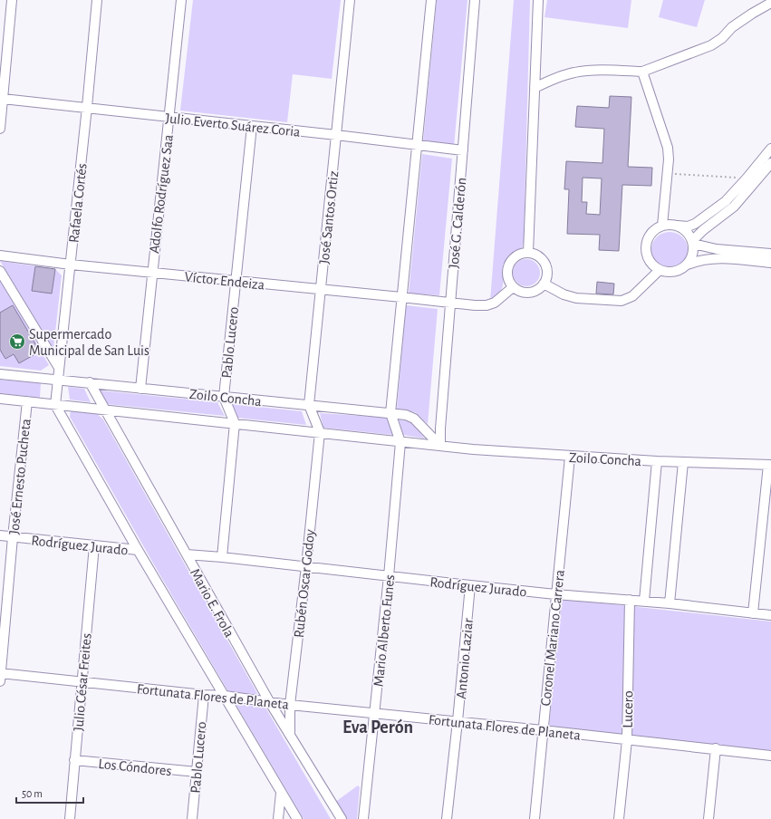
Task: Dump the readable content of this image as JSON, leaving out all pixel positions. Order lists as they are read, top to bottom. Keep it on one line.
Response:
{"streets":{"street":["Julio Everto Suárez Coria","Adolfo Rodríguez Saa","Rafaela Cortés","José Santos Ortiz","José G. Calderón","Víctor Endeiza","Pablo Lucero","Zoilo Concha","José Ernesto Pucheta","Rodríguez Jurado","Rubén Oscar Godoy","Mario E. Frola","Mario Alberto Funes","Coronel Mariano Carrera","Antonio Laziar","Julio César Freites","Fortunata Flores de Planeta","Lucero","Los Cóndores"]},"crossings":[["Julio Everto Suárez Coria","Adolfo Rodríguez Saa"],["Julio Everto Suárez Coria","Rafaela Cortés"],["Julio Everto Suárez Coria","José Santos Ortiz"],["Julio Everto Suárez Coria","José G. Calderón"],["Julio Everto Suárez Coria","Pablo Lucero"],["Adolfo Rodríguez Saa","Víctor Endeiza"],["Adolfo Rodríguez Saa","Zoilo Concha"],["Rafaela Cortés","Víctor Endeiza"],["Rafaela Cortés","Zoilo Concha"],["José Santos Ortiz","Víctor Endeiza"],["José Santos Ortiz","Zoilo Concha"],["José Santos Ortiz","Rubén Oscar Godoy"],["José G. Calderón","Víctor Endeiza"],["José G. Calderón","Zoilo Concha"],["Víctor Endeiza","Pablo Lucero"],["Pablo Lucero","Zoilo Concha"],["Pablo Lucero","Rodríguez Jurado"],["Pablo Lucero","Fortunata Flores de Planeta"],["Pablo Lucero","Los Cóndores"],["Zoilo Concha","José Ernesto Pucheta"],["Zoilo Concha","Rubén Oscar Godoy"],["Zoilo Concha","Mario E. Frola"],["Zoilo Concha","Mario Alberto Funes"],["Zoilo Concha","Coronel Mariano Carrera"],["José Ernesto Pucheta","Rodríguez Jurado"],["José Ernesto Pucheta","Fortunata Flores de Planeta"],["Rodríguez Jurado","Rubén Oscar Godoy"],["Rodríguez Jurado","Mario E. Frola"],["Rodríguez Jurado","Mario Alberto Funes"],["Rodríguez Jurado","Coronel Mariano Carrera"],["Rodríguez Jurado","Antonio Laziar"],["Rodríguez Jurado","Julio César Freites"],["Rodríguez Jurado","Lucero"],["Rubén Oscar Godoy","Mario E. Frola"],["Rubén Oscar Godoy","Fortunata Flores de Planeta"],["Mario E. Frola","Fortunata Flores de Planeta"],["Mario Alberto Funes","Fortunata Flores de Planeta"],["Coronel Mariano Carrera","Fortunata Flores de Planeta"],["Antonio Laziar","Fortunata Flores de Planeta"],["Julio César Freites","Fortunata Flores de Planeta"],["Julio César Freites","Los Cóndores"],["Fortunata Flores de Planeta","Lucero"]],"districts":["Eva Perón"],"places":{"supermarket":["Supermercado Municipal de San Luis"]},"scale_bar":"50 m"}
